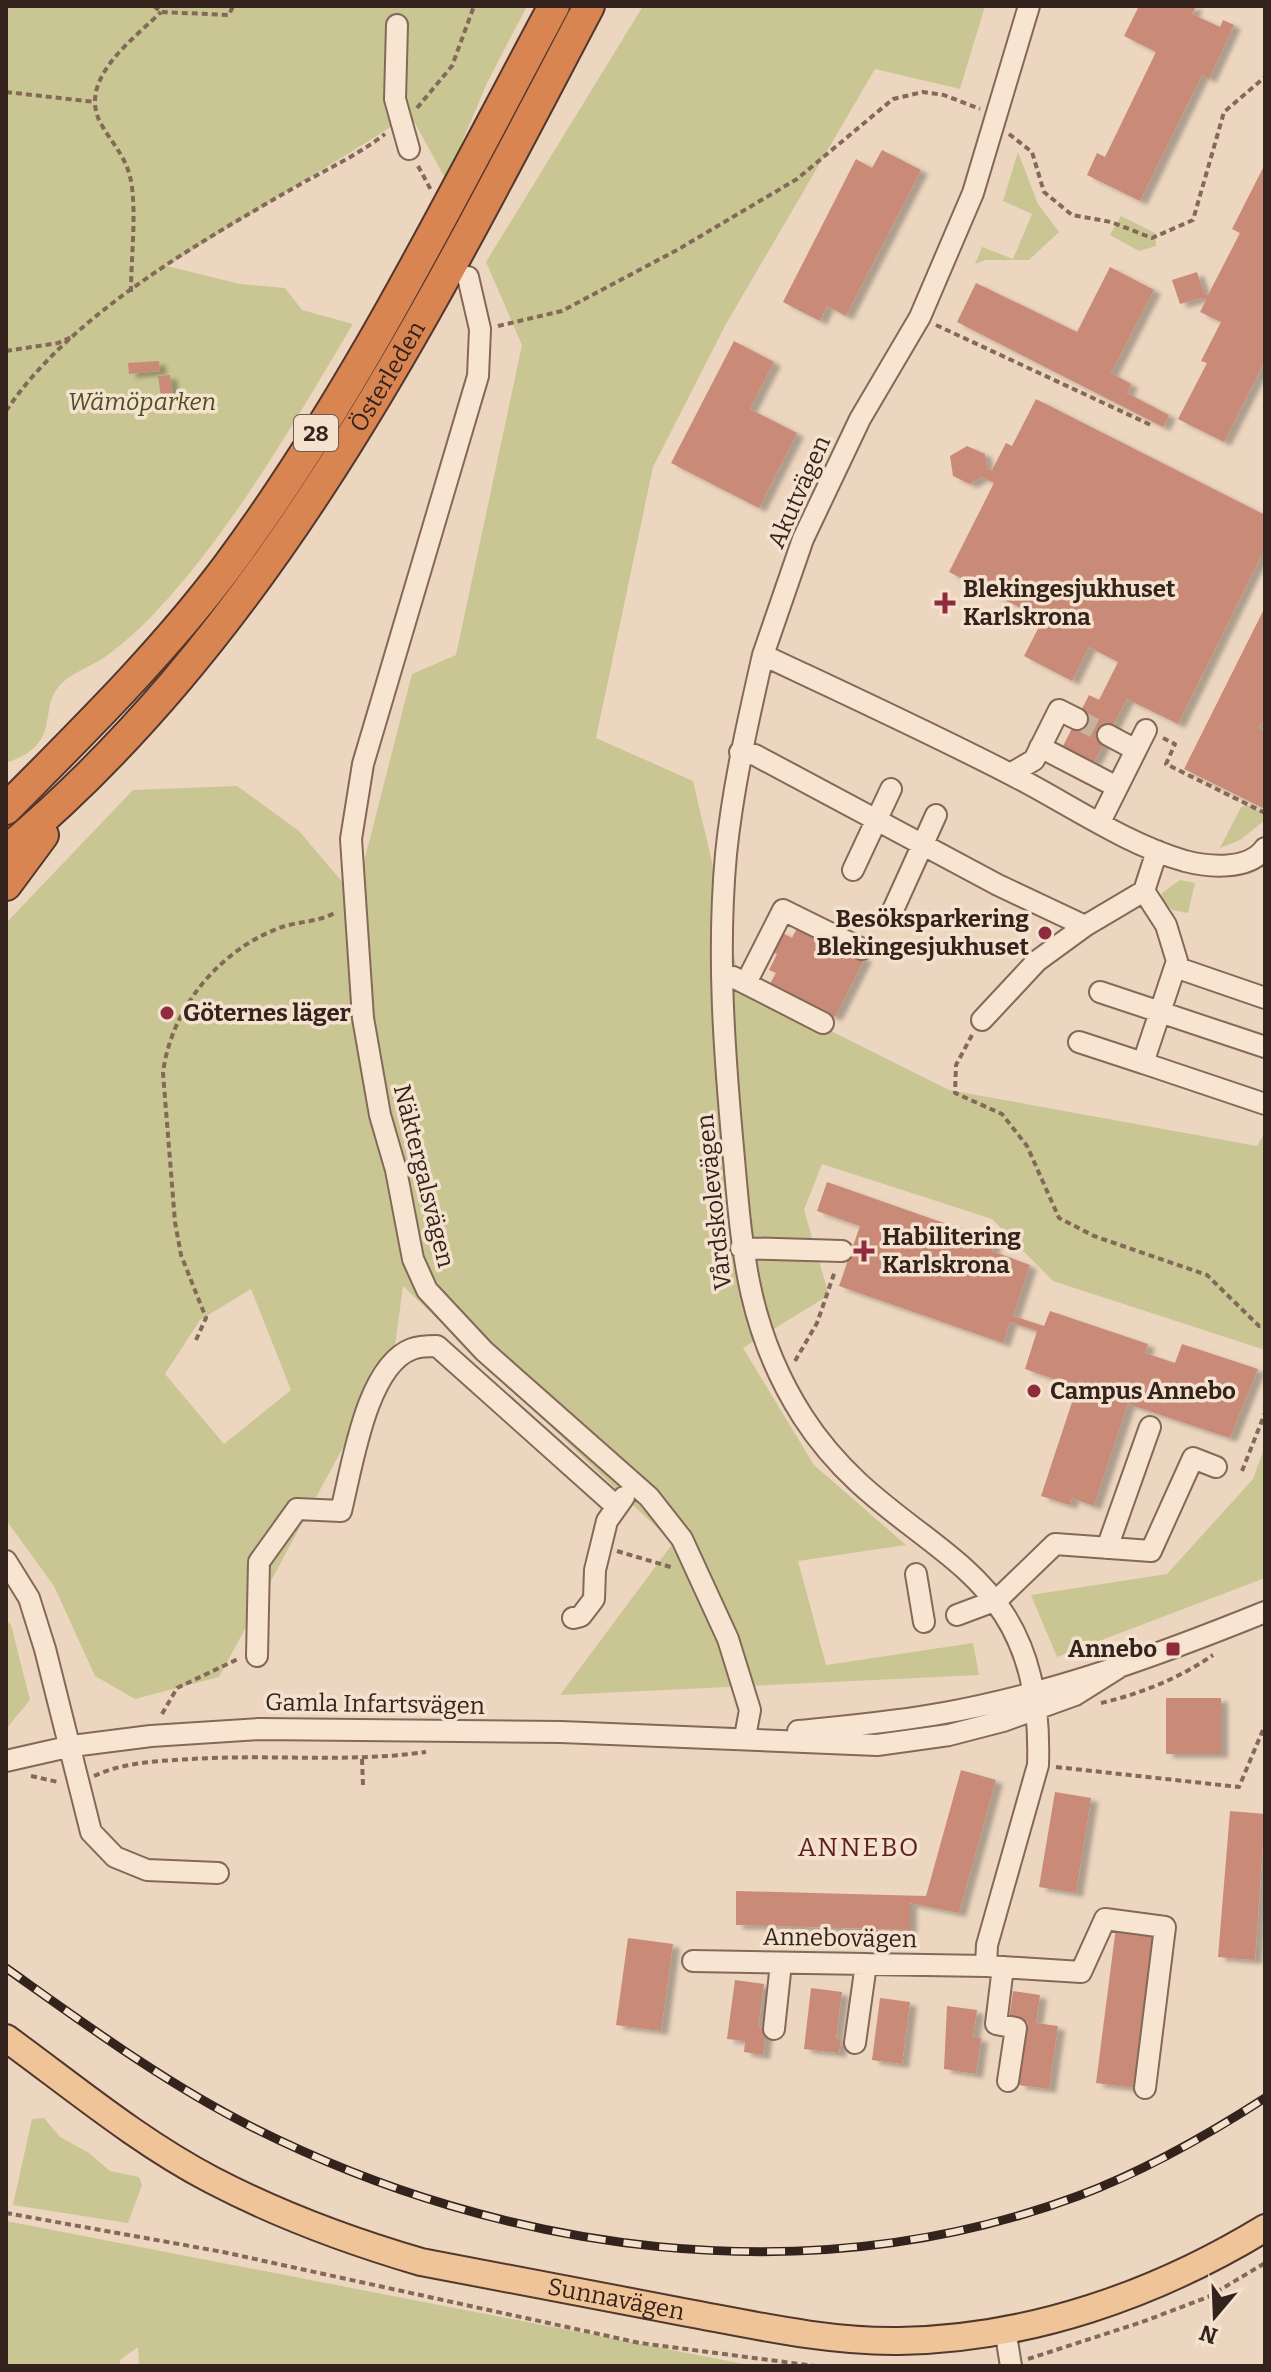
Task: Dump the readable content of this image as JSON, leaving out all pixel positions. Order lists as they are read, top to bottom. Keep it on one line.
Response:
{"streets":{"highway":["Österleden","28"],"main road":["Sunnavägen"],"street":["Akutvägen","Näktergalsvägen","Vårdskolevägen","Gamla Infartsvägen","Annebovägen"]},"crossings":[["Akutvägen","Vårdskolevägen"],["Näktergalsvägen","Gamla Infartsvägen"],["Vårdskolevägen","Gamla Infartsvägen"]],"districts":["ANNEBO"],"parks":["Wämöparken"],"places":{"health":["Blekingesjukhuset Karlskrona","Habilitering Karlskrona"],"other":["Besöksparkering Blekingesjukhuset","Göternes läger","Campus Annebo"],"transit":["Annebo"]},"north":"bottom"}
